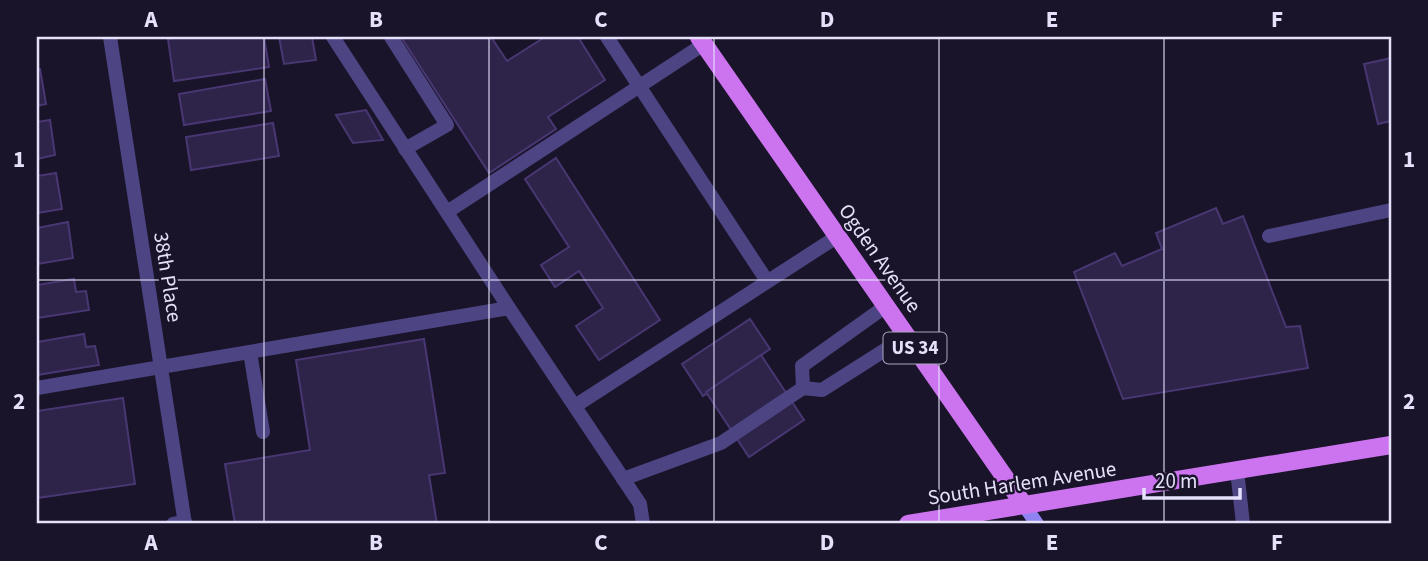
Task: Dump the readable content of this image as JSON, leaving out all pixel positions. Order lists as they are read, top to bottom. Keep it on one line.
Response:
{"streets":{"main road":["Ogden Avenue","US 34","South Harlem Avenue"],"street":["38th Place"]},"crossings":[["Ogden Avenue","South Harlem Avenue"]],"scale_bar":"20 m","grid":{"columns":["A","B","C","D","E","F"],"rows":["1","2"]}}
